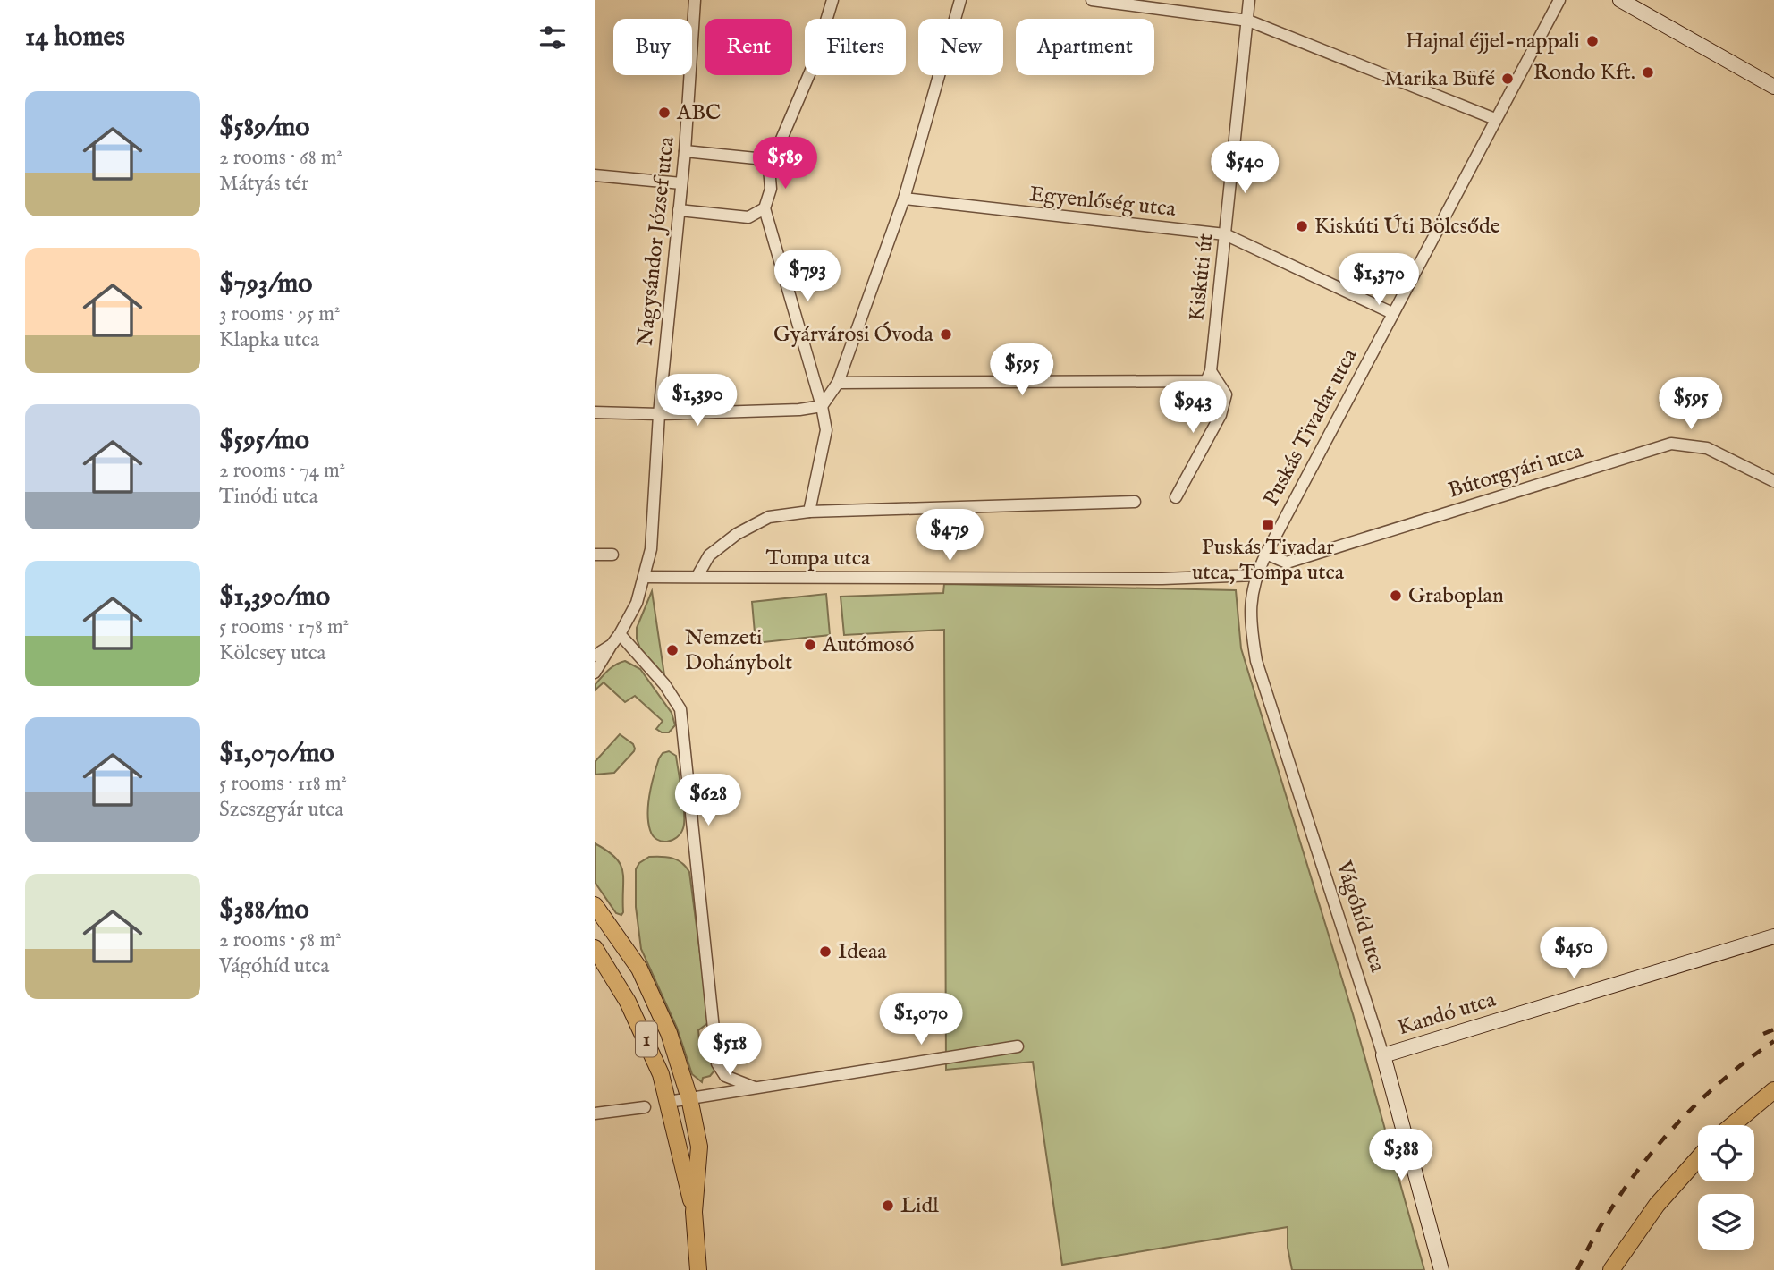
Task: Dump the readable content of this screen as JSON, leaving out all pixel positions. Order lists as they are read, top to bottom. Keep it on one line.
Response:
{"streets":{"main road":["1"],"street":["Egyenlőség utca","Nagysándor József utca","Kiskúti út","Puskás Tivadar utca","Bútorgyári utca","Tompa utca","Vágóhíd utca","Kandó utca"]},"crossings":[["Egyenlőség utca","Kiskúti út"],["Egyenlőség utca","Puskás Tivadar utca"],["Nagysándor József utca","Tompa utca"],["Puskás Tivadar utca","Bútorgyári utca"],["Puskás Tivadar utca","Tompa utca"],["Puskás Tivadar utca","Vágóhíd utca"],["Tompa utca","Vágóhíd utca"],["Vágóhíd utca","Kandó utca"]],"places":{"other":["Hajnal éjjel-nappali","Rondo Kft.","Marika Büfé","ABC","Kiskúti Úti Bölcsőde","Gyárvárosi Óvoda","Graboplan","Autómosó","Nemzeti Dohánybolt","Ideaa","Lidl"],"transit":["Puskás Tivadar utca, Tompa utca"]},"page":{"heading":"14 homes","chip":["Buy","Rent","Filters","New","Apartment"],"list":[{"name":"$589/mo","note":"2 rooms · 68 m² · Mátyás tér"},{"name":"$793/mo","note":"3 rooms · 95 m² · Klapka utca"},{"name":"$595/mo","note":"2 rooms · 74 m² · Tinódi utca"},{"name":"$1,390/mo","note":"5 rooms · 178 m² · Kölcsey utca"},{"name":"$1,070/mo","note":"5 rooms · 118 m² · Szeszgyár utca"},{"name":"$388/mo","note":"2 rooms · 58 m² · Vágóhíd utca"}],"price":["$589","$540","$793","$1,370","$595","$1,390","$595","$943","$479","$628","$450","$1,070","$518","$388"]}}
